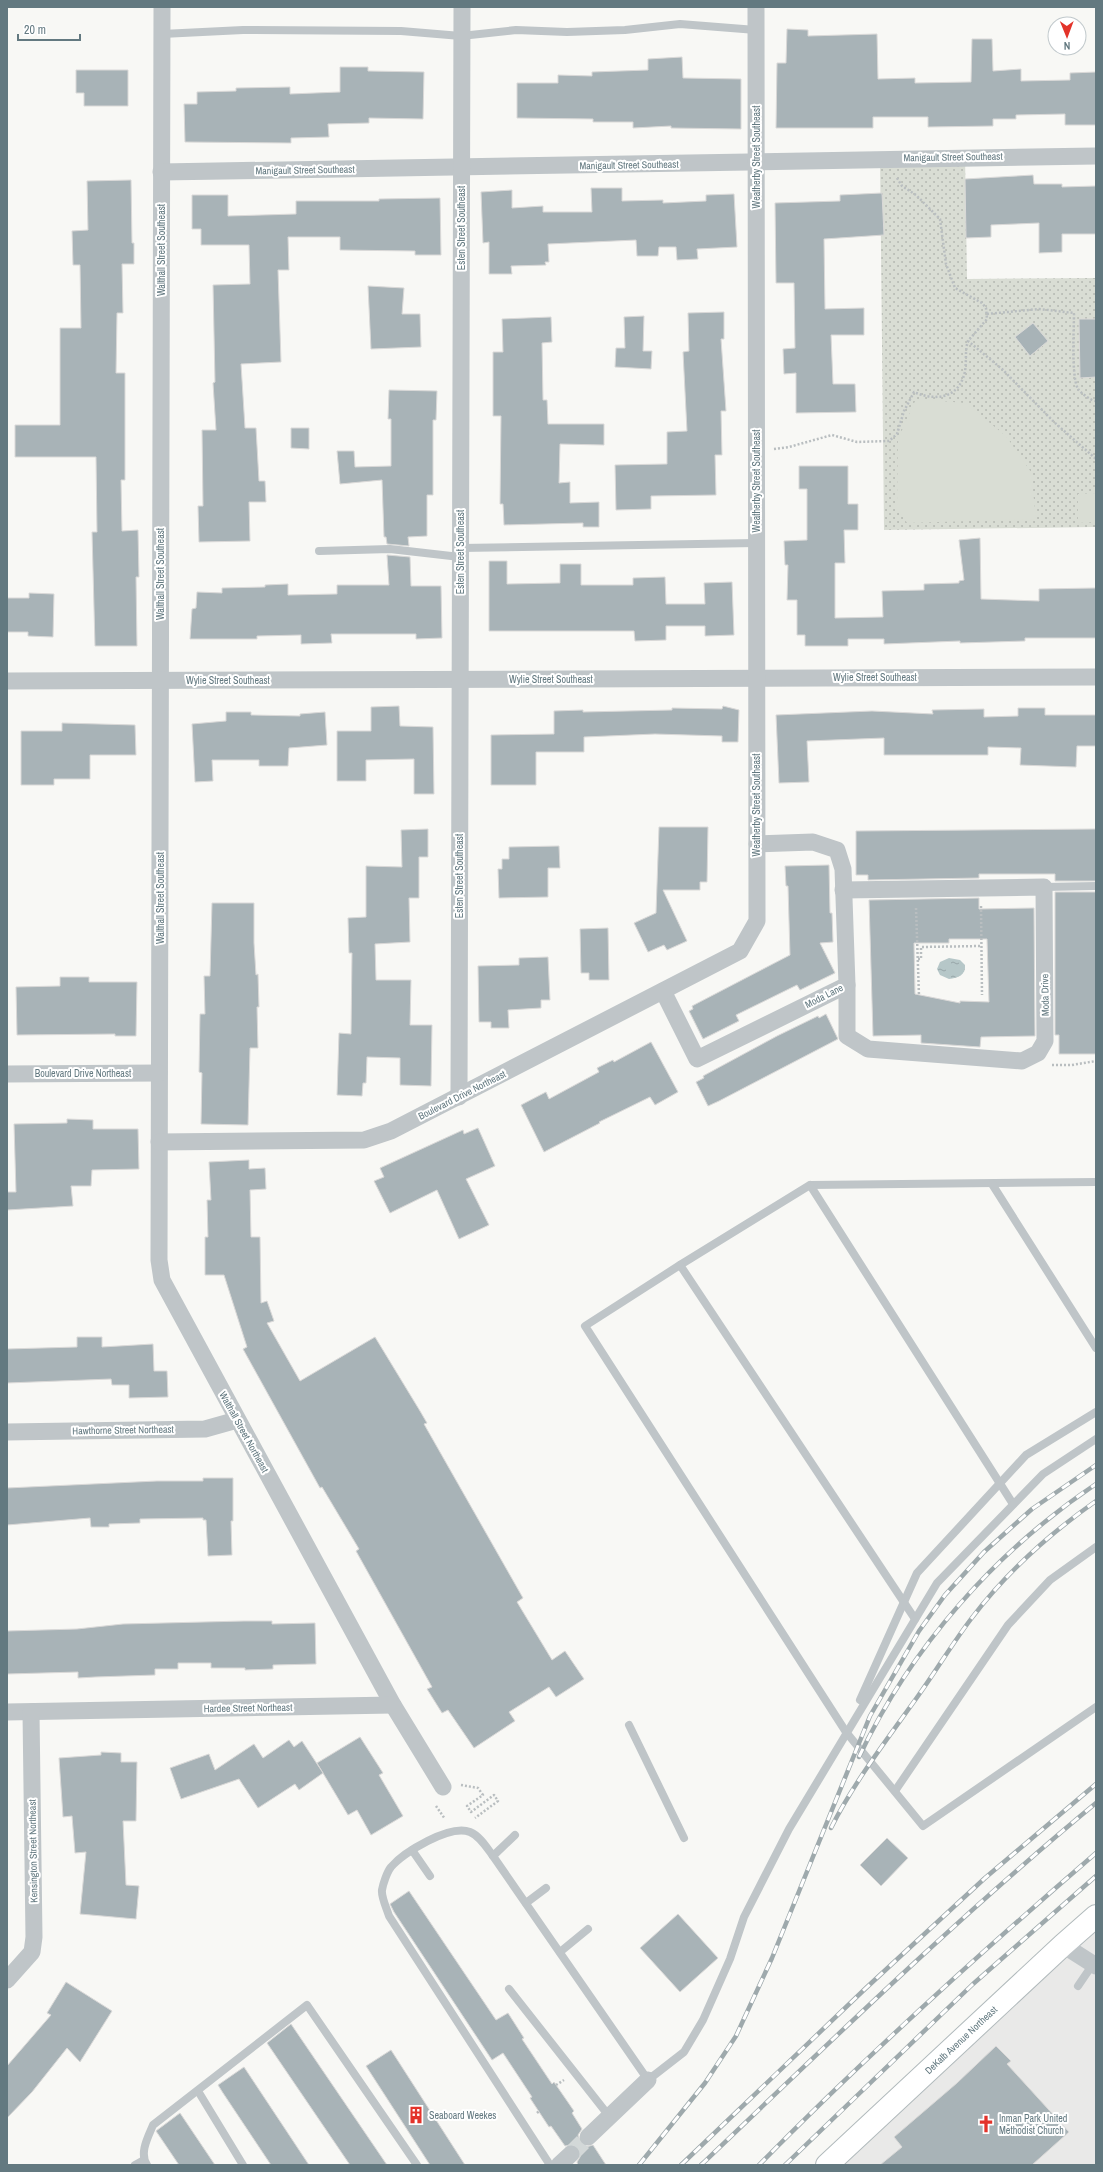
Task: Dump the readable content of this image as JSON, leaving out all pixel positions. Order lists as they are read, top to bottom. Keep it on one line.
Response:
{"streets":{"main road":["DeKalb Avenue Northeast"],"street":["Weatherby Street Southeast","Manigault Street Southeast","Esten Street Southeast","Walthall Street Southeast","Wylie Street Southeast","Moda Drive","Moda Lane","Boulevard Drive Northeast","Hawthorne Street Northeast","Walthall Street Northeast","Hardee Street Northeast","Kensington Street Northeast"]},"crossings":[["Weatherby Street Southeast","Manigault Street Southeast"],["Weatherby Street Southeast","Wylie Street Southeast"],["Weatherby Street Southeast","Moda Lane"],["Weatherby Street Southeast","Boulevard Drive Northeast"],["Manigault Street Southeast","Esten Street Southeast"],["Manigault Street Southeast","Walthall Street Southeast"],["Esten Street Southeast","Wylie Street Southeast"],["Esten Street Southeast","Boulevard Drive Northeast"],["Walthall Street Southeast","Wylie Street Southeast"],["Walthall Street Southeast","Boulevard Drive Northeast"],["Walthall Street Southeast","Walthall Street Northeast"],["Moda Drive","Moda Lane"],["Moda Lane","Boulevard Drive Northeast"],["Boulevard Drive Northeast","Walthall Street Northeast"],["Hawthorne Street Northeast","Walthall Street Northeast"],["Walthall Street Northeast","Hardee Street Northeast"],["Hardee Street Northeast","Kensington Street Northeast"]],"places":{"building":["Seaboard Weekes"],"church":["Inman Park United Methodist Church"]},"scale_bar":"20 m","north":"bottom"}
